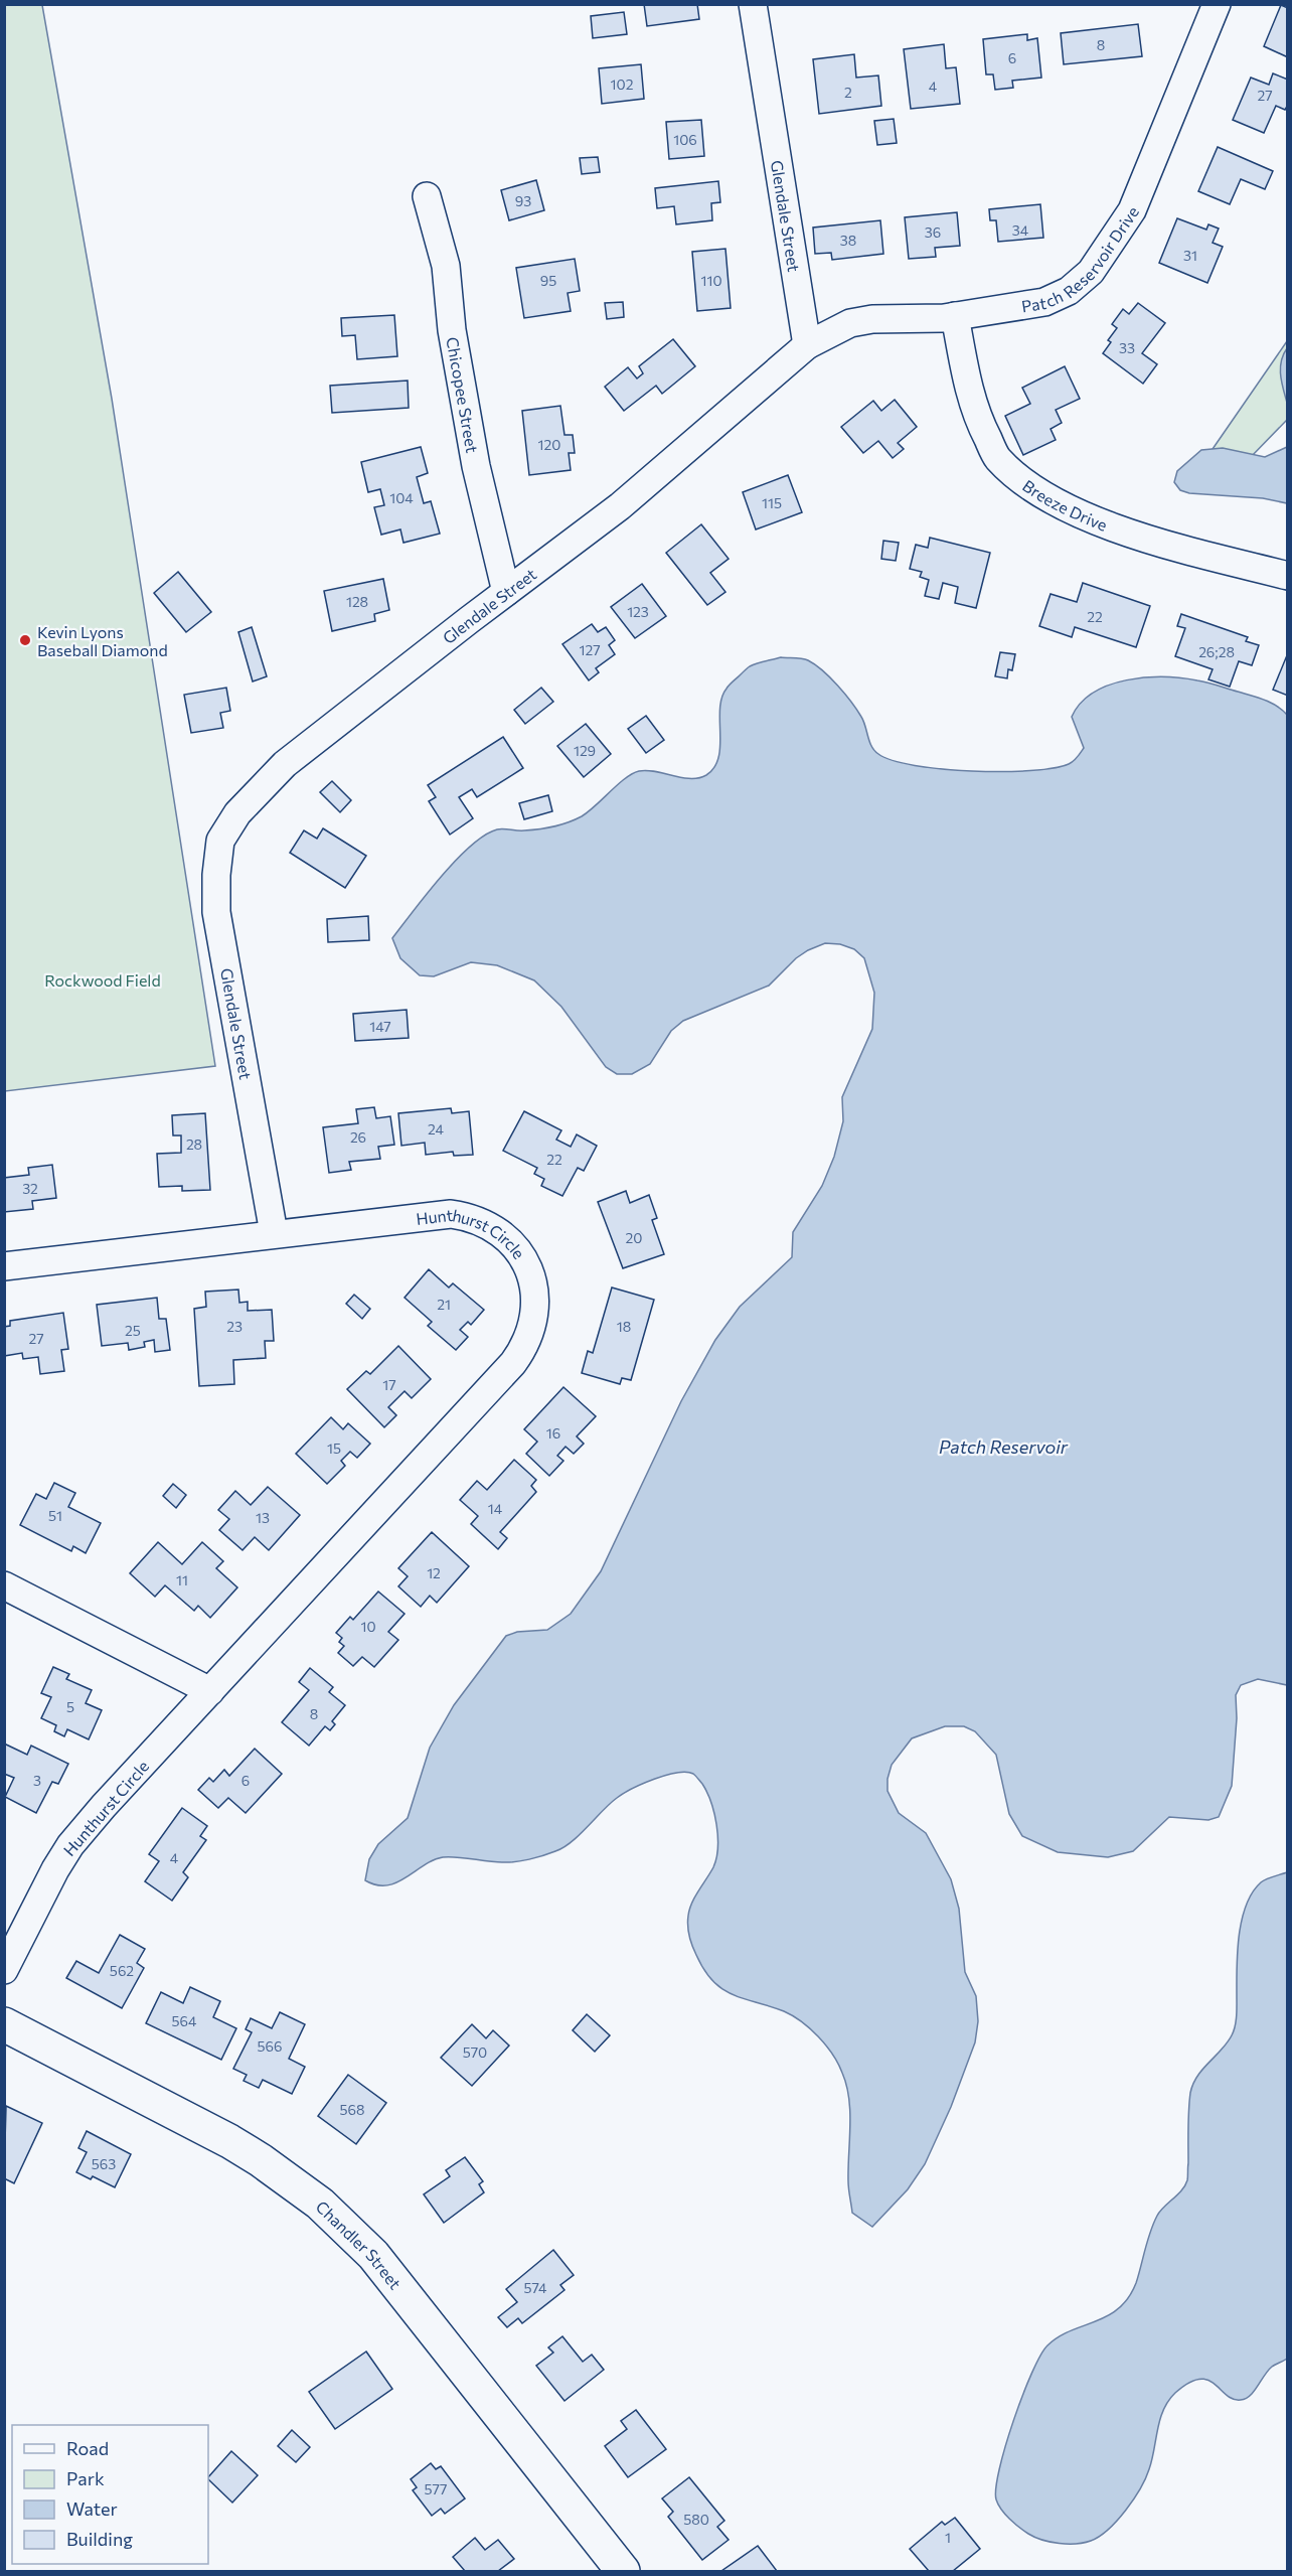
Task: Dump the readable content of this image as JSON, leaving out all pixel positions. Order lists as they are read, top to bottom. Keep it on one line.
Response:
{"streets":{"main road":["Chandler Street"],"street":["Glendale Street","Patch Reservoir Drive","Chicopee Street","Breeze Drive","Hunthurst Circle"]},"crossings":[["Glendale Street","Patch Reservoir Drive"],["Glendale Street","Chicopee Street"],["Glendale Street","Hunthurst Circle"],["Patch Reservoir Drive","Breeze Drive"]],"water":["Patch Reservoir"],"parks":["Rockwood Field"],"places":["Kevin Lyons Baseball Diamond"],"house_numbers":["8","6","102","4","2","27","106","93","34","36","38","31","95","110","33","120","104","115","128","123","22","127","26;28","129","147","24","26","28","22","32","20","21","23","18","25","27","17","16","15","14","51","13","12","11","10","5","8","3","6","4","562","564","566","570","568","563","574","577","580","1"],"legend":["Road","Park","Water","Building"]}
